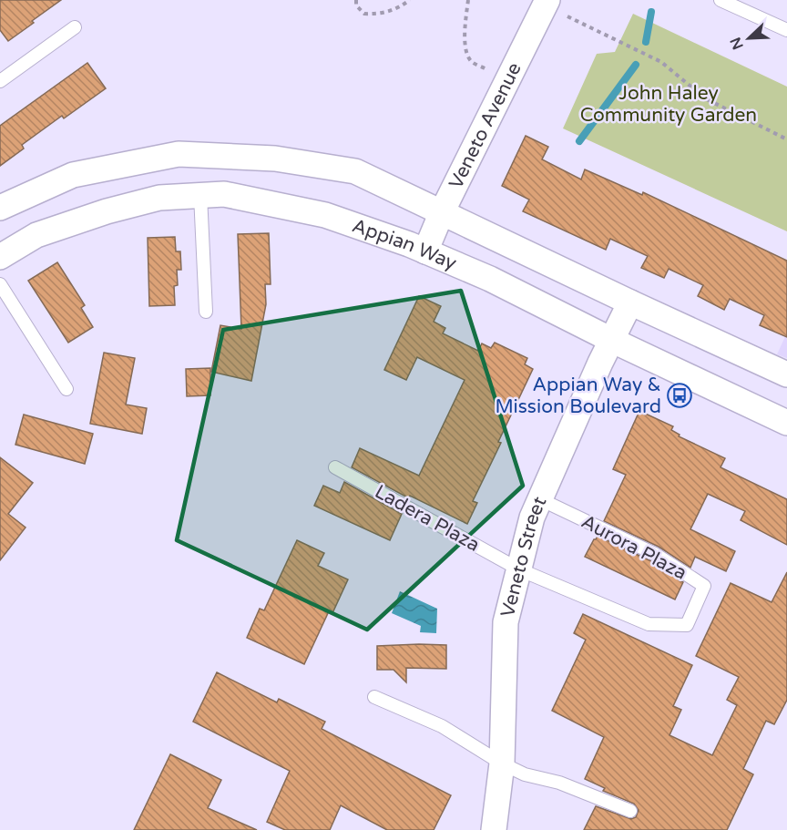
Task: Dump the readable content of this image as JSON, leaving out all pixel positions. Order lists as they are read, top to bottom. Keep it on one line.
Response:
{"streets":{"street":["Veneto Avenue","Appian Way","Veneto Street"],"lane":["Ladera Plaza","Aurora Plaza"]},"crossings":[["Veneto Avenue","Appian Way"],["Appian Way","Veneto Street"],["Ladera Plaza","Aurora Plaza"],["Ladera Plaza","Veneto Street"],["Aurora Plaza","Veneto Street"]],"parks":["John Haley Community Garden"],"places":{"bus stop":["Appian Way & Mission Boulevard"]},"north":"bottom left"}
